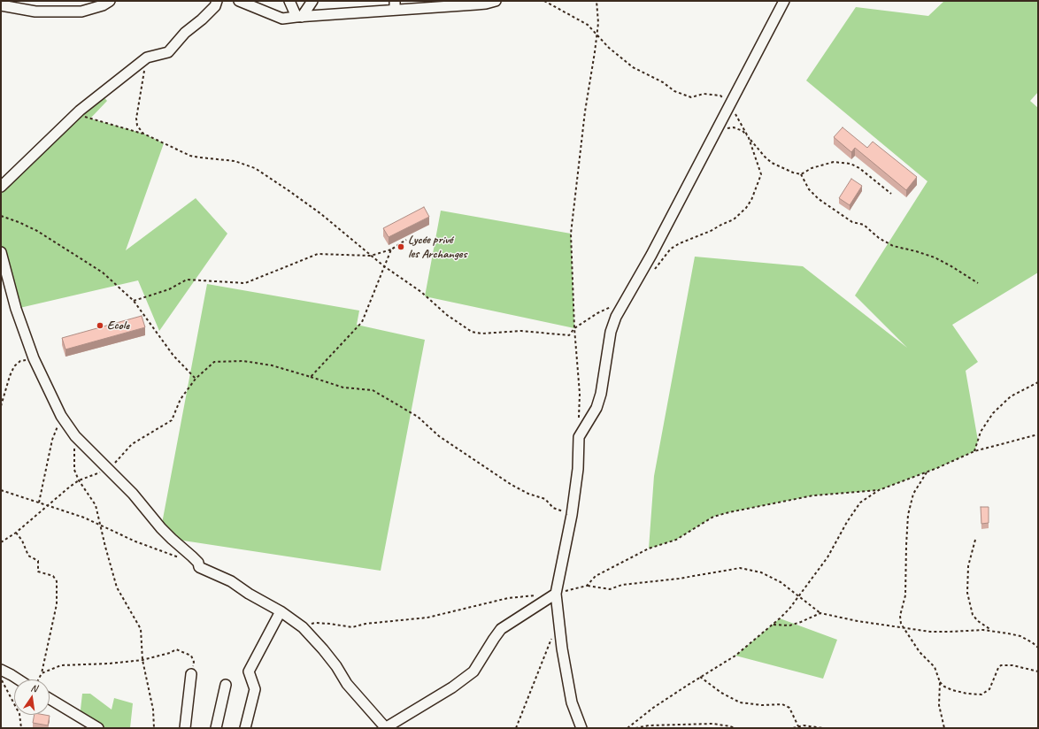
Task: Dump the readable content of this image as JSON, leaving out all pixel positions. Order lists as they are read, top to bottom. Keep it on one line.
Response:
{"places":["Lycée privé les Archanges","Ecole"],"north":"top"}
